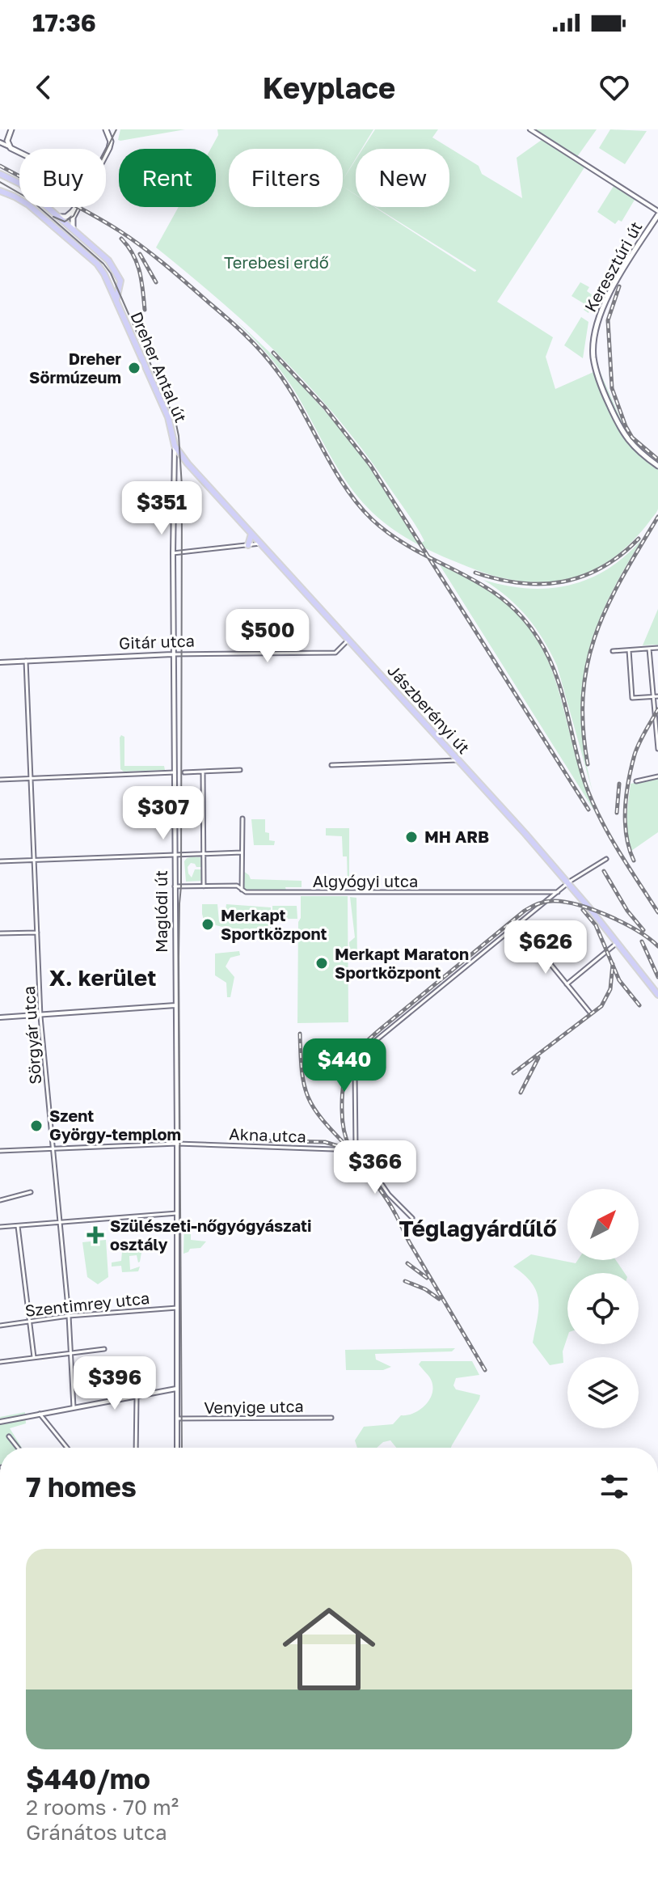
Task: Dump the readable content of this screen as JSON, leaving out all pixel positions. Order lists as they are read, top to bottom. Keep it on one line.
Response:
{"streets":{"main road":["Keresztúri út","Dreher Antal út","Jászberényi út"],"street":["Gitár utca","Algyógyi utca","Maglódi út","Sörgyár utca","Akna utca","Szentimrey utca","Venyige utca"]},"crossings":[["Dreher Antal út","Jászberényi út"],["Dreher Antal út","Maglódi út"],["Gitár utca","Jászberényi út"],["Gitár utca","Maglódi út"],["Gitár utca","Sörgyár utca"],["Jászberényi út","Maglódi út"],["Algyógyi utca","Maglódi út"],["Maglódi út","Akna utca"],["Maglódi út","Szentimrey utca"],["Maglódi út","Venyige utca"],["Sörgyár utca","Akna utca"],["Sörgyár utca","Szentimrey utca"]],"districts":["X. kerület","Téglagyárdűlő"],"parks":["Terebesi erdő"],"places":{"other":["Dreher Sörmúzeum","MH ARB","Merkapt Sportközpont","Merkapt Maraton Sportközpont","Szent György-templom"],"health":["Szülészeti-nőgyógyászati osztály"]},"north":"top right","page":{"status":"17:36","header":"Keyplace","chip":["Buy","Rent","Filters","New"],"price":["$351","$500","$307","$626","$440","$366","$396"],"heading":"7 homes","list":[{"name":"$440/mo","note":"2 rooms · 70 m² · Gránátos utca"}]}}
